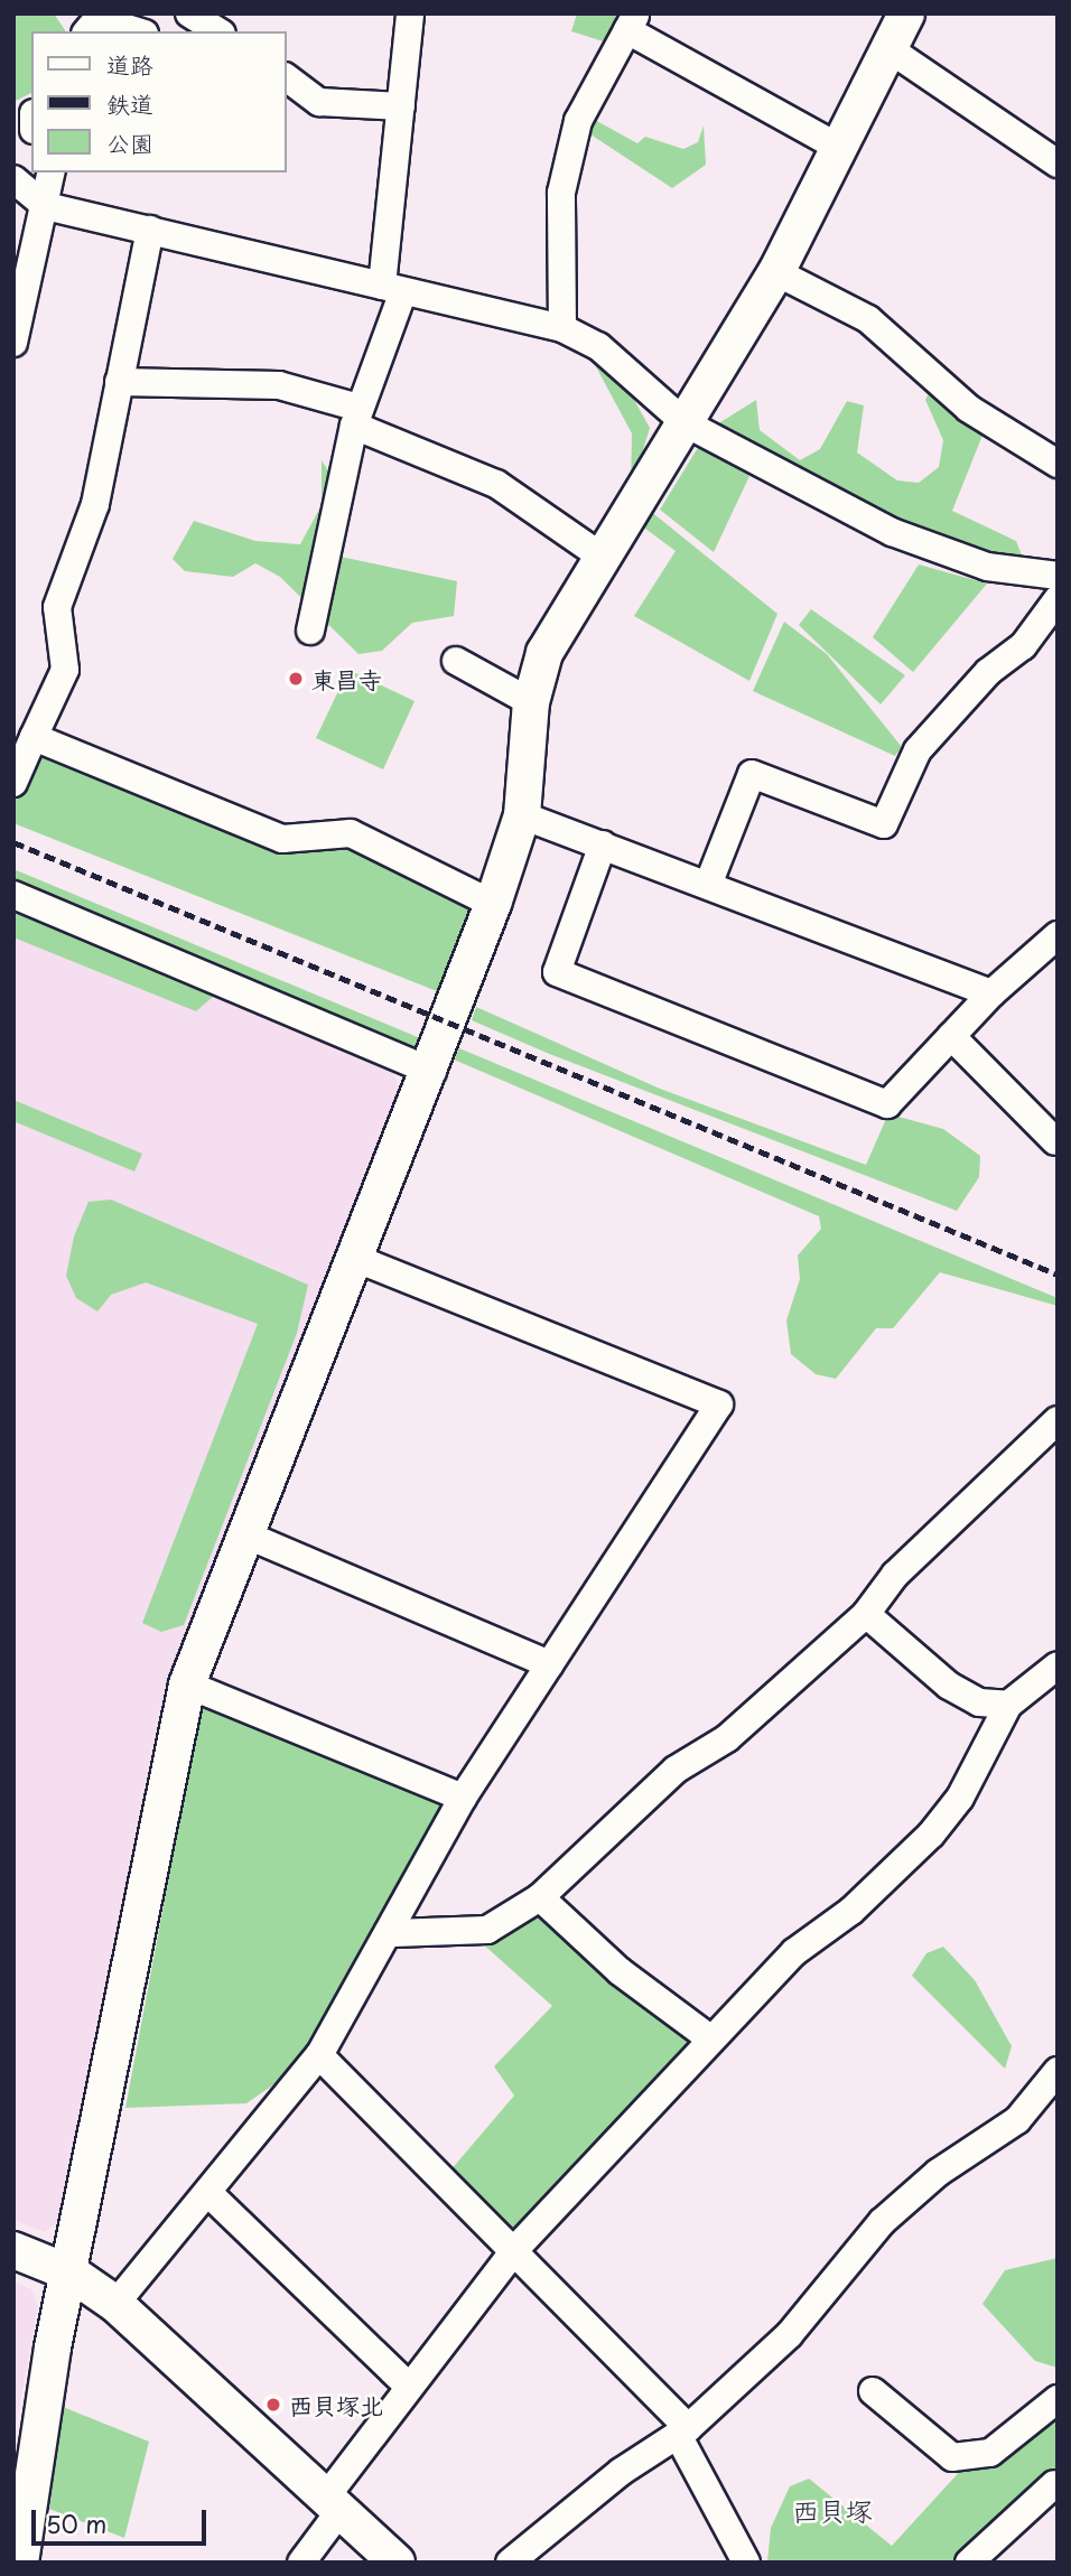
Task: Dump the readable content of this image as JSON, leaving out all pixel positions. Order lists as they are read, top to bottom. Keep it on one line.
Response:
{"districts":["西貝塚"],"places":["東昌寺","西貝塚北"],"legend":["道路","鉄道","公園"],"scale_bar":"50 m"}
